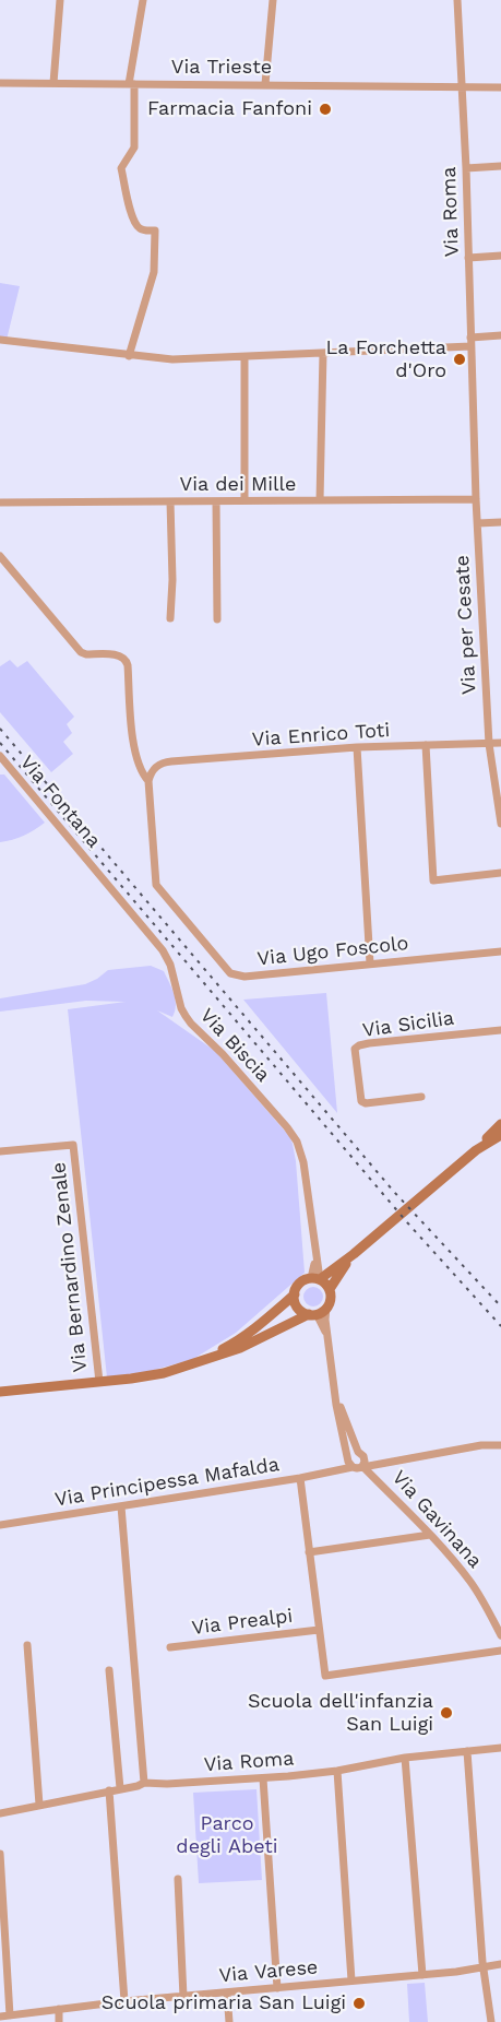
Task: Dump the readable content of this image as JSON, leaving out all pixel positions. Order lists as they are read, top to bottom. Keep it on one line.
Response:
{"streets":{"street":["Via Trieste","Via Roma","Via dei Mille","Via per Cesate","Via Enrico Toti","Via Fontana","Via Ugo Foscolo","Via Sicilia","Via Biscia","Via Bernardino Zenale","Via Principessa Mafalda","Via Gavinana","Via Prealpi","Via Varese"]},"crossings":[["Via Trieste","Via Roma"],["Via Roma","Via per Cesate"],["Via dei Mille","Via per Cesate"],["Via per Cesate","Via Enrico Toti"],["Via Enrico Toti","Via Ugo Foscolo"],["Via Fontana","Via Biscia"],["Via Principessa Mafalda","Via Gavinana"]],"parks":["Parco degli Abeti"],"places":["Farmacia Fanfoni","La Forchetta d'Oro","Scuola dell'infanzia San Luigi","Scuola primaria San Luigi"]}
